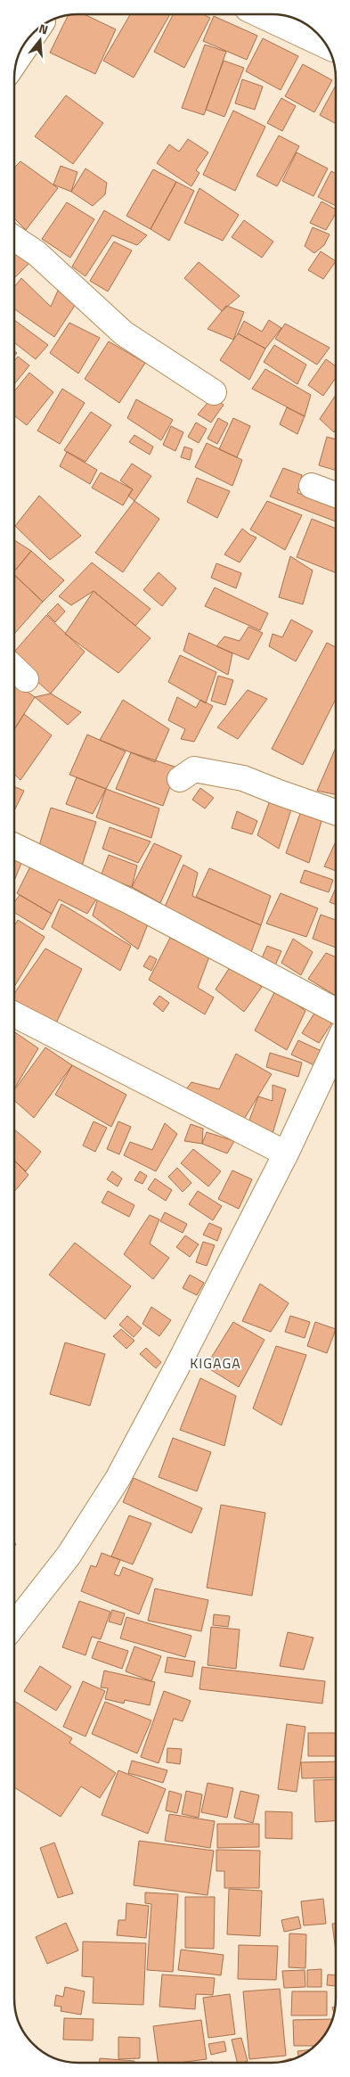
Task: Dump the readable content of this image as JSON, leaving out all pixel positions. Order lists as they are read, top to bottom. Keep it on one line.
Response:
{"districts":["KIGAGA"],"north":"top"}
